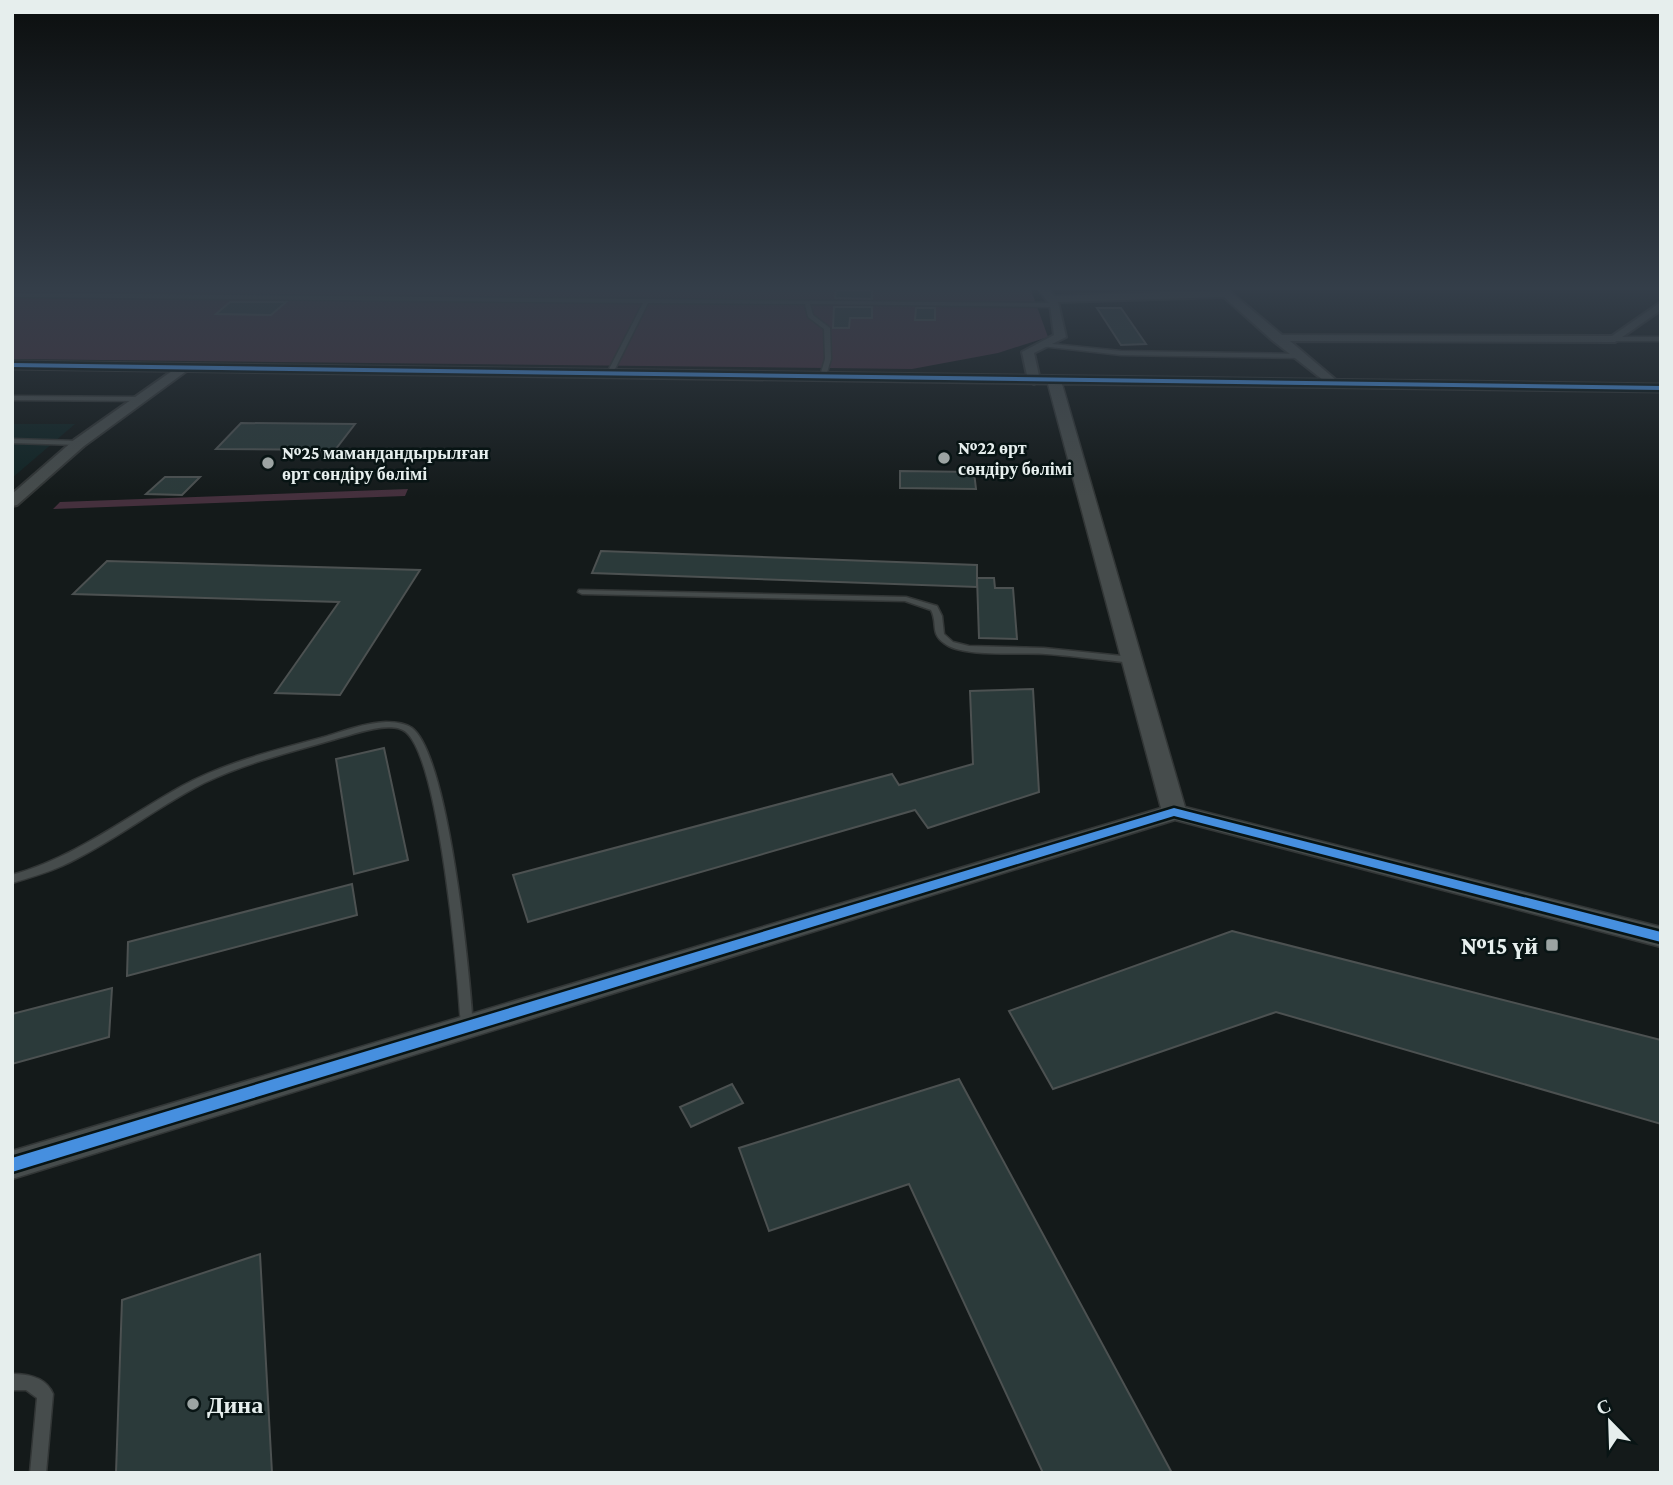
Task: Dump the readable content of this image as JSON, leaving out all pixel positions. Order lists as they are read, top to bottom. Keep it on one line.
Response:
{"places":{"other":["№22 өрт сөндіру бөлімі","№25 мамандандырылған өрт сөндіру бөлімі","Дина"],"transit":["№15 үй"]},"north":"top left"}
